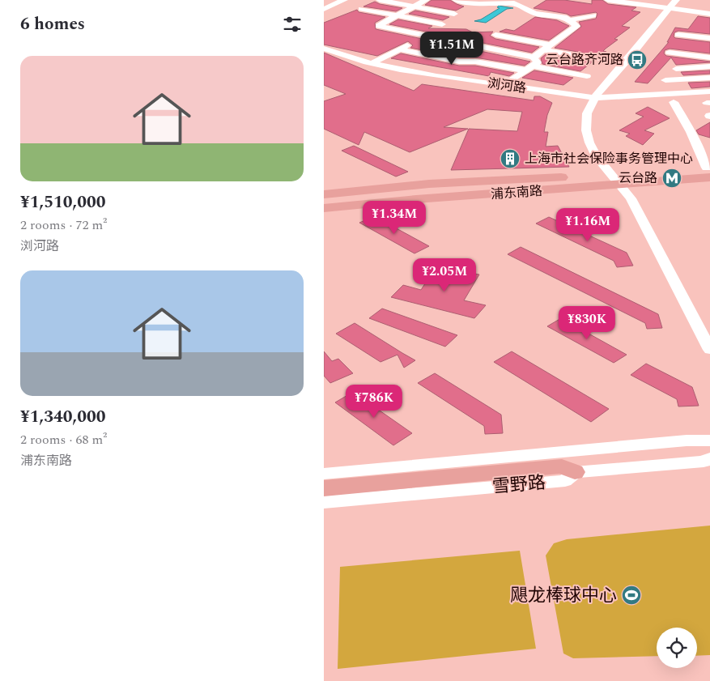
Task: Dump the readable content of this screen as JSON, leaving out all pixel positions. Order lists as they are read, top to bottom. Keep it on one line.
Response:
{"streets":{"main road":["浦东南路"],"street":["浏河路","雪野路"]},"places":{"bus stop":["云台路齐河路"],"building":["上海市社会保险事务管理中心"],"metro station":["云台路"],"sports":["飓龙棒球中心"]},"page":{"heading":"6 homes","price":["¥1.51M","¥1.34M","¥1.16M","¥2.05M","¥830K","¥786K"],"list":[{"name":"¥1,510,000","note":"2 rooms · 72 m² · 浏河路"},{"name":"¥1,340,000","note":"2 rooms · 68 m² · 浦东南路"}]}}
